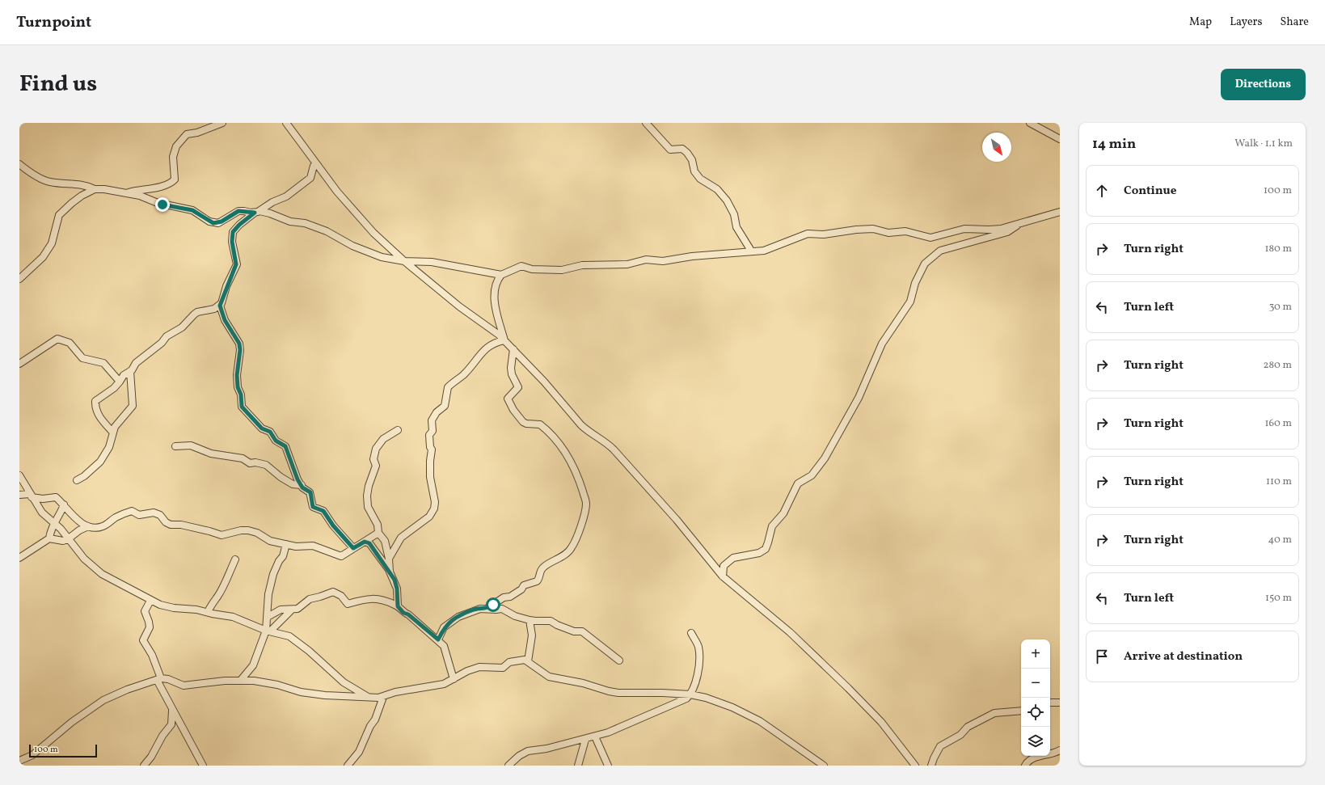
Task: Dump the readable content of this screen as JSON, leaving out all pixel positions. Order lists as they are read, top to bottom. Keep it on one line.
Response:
{"scale_bar":"100 m","north":"bottom right","page":{"header":"Turnpoint","nav":["Map","Layers","Share"],"title":"Find us","buttons":"Directions","heading":["14 min","Walk · 1.1 km"],"list":[["Continue","100 m"],["Turn right","180 m"],["Turn left","30 m"],["Turn right","280 m"],["Turn right","160 m"],["Turn right","110 m"],["Turn right","40 m"],["Turn left","150 m"],"Arrive at destination"],"map_buttons":["+","−"],"scale":"100 m"}}
